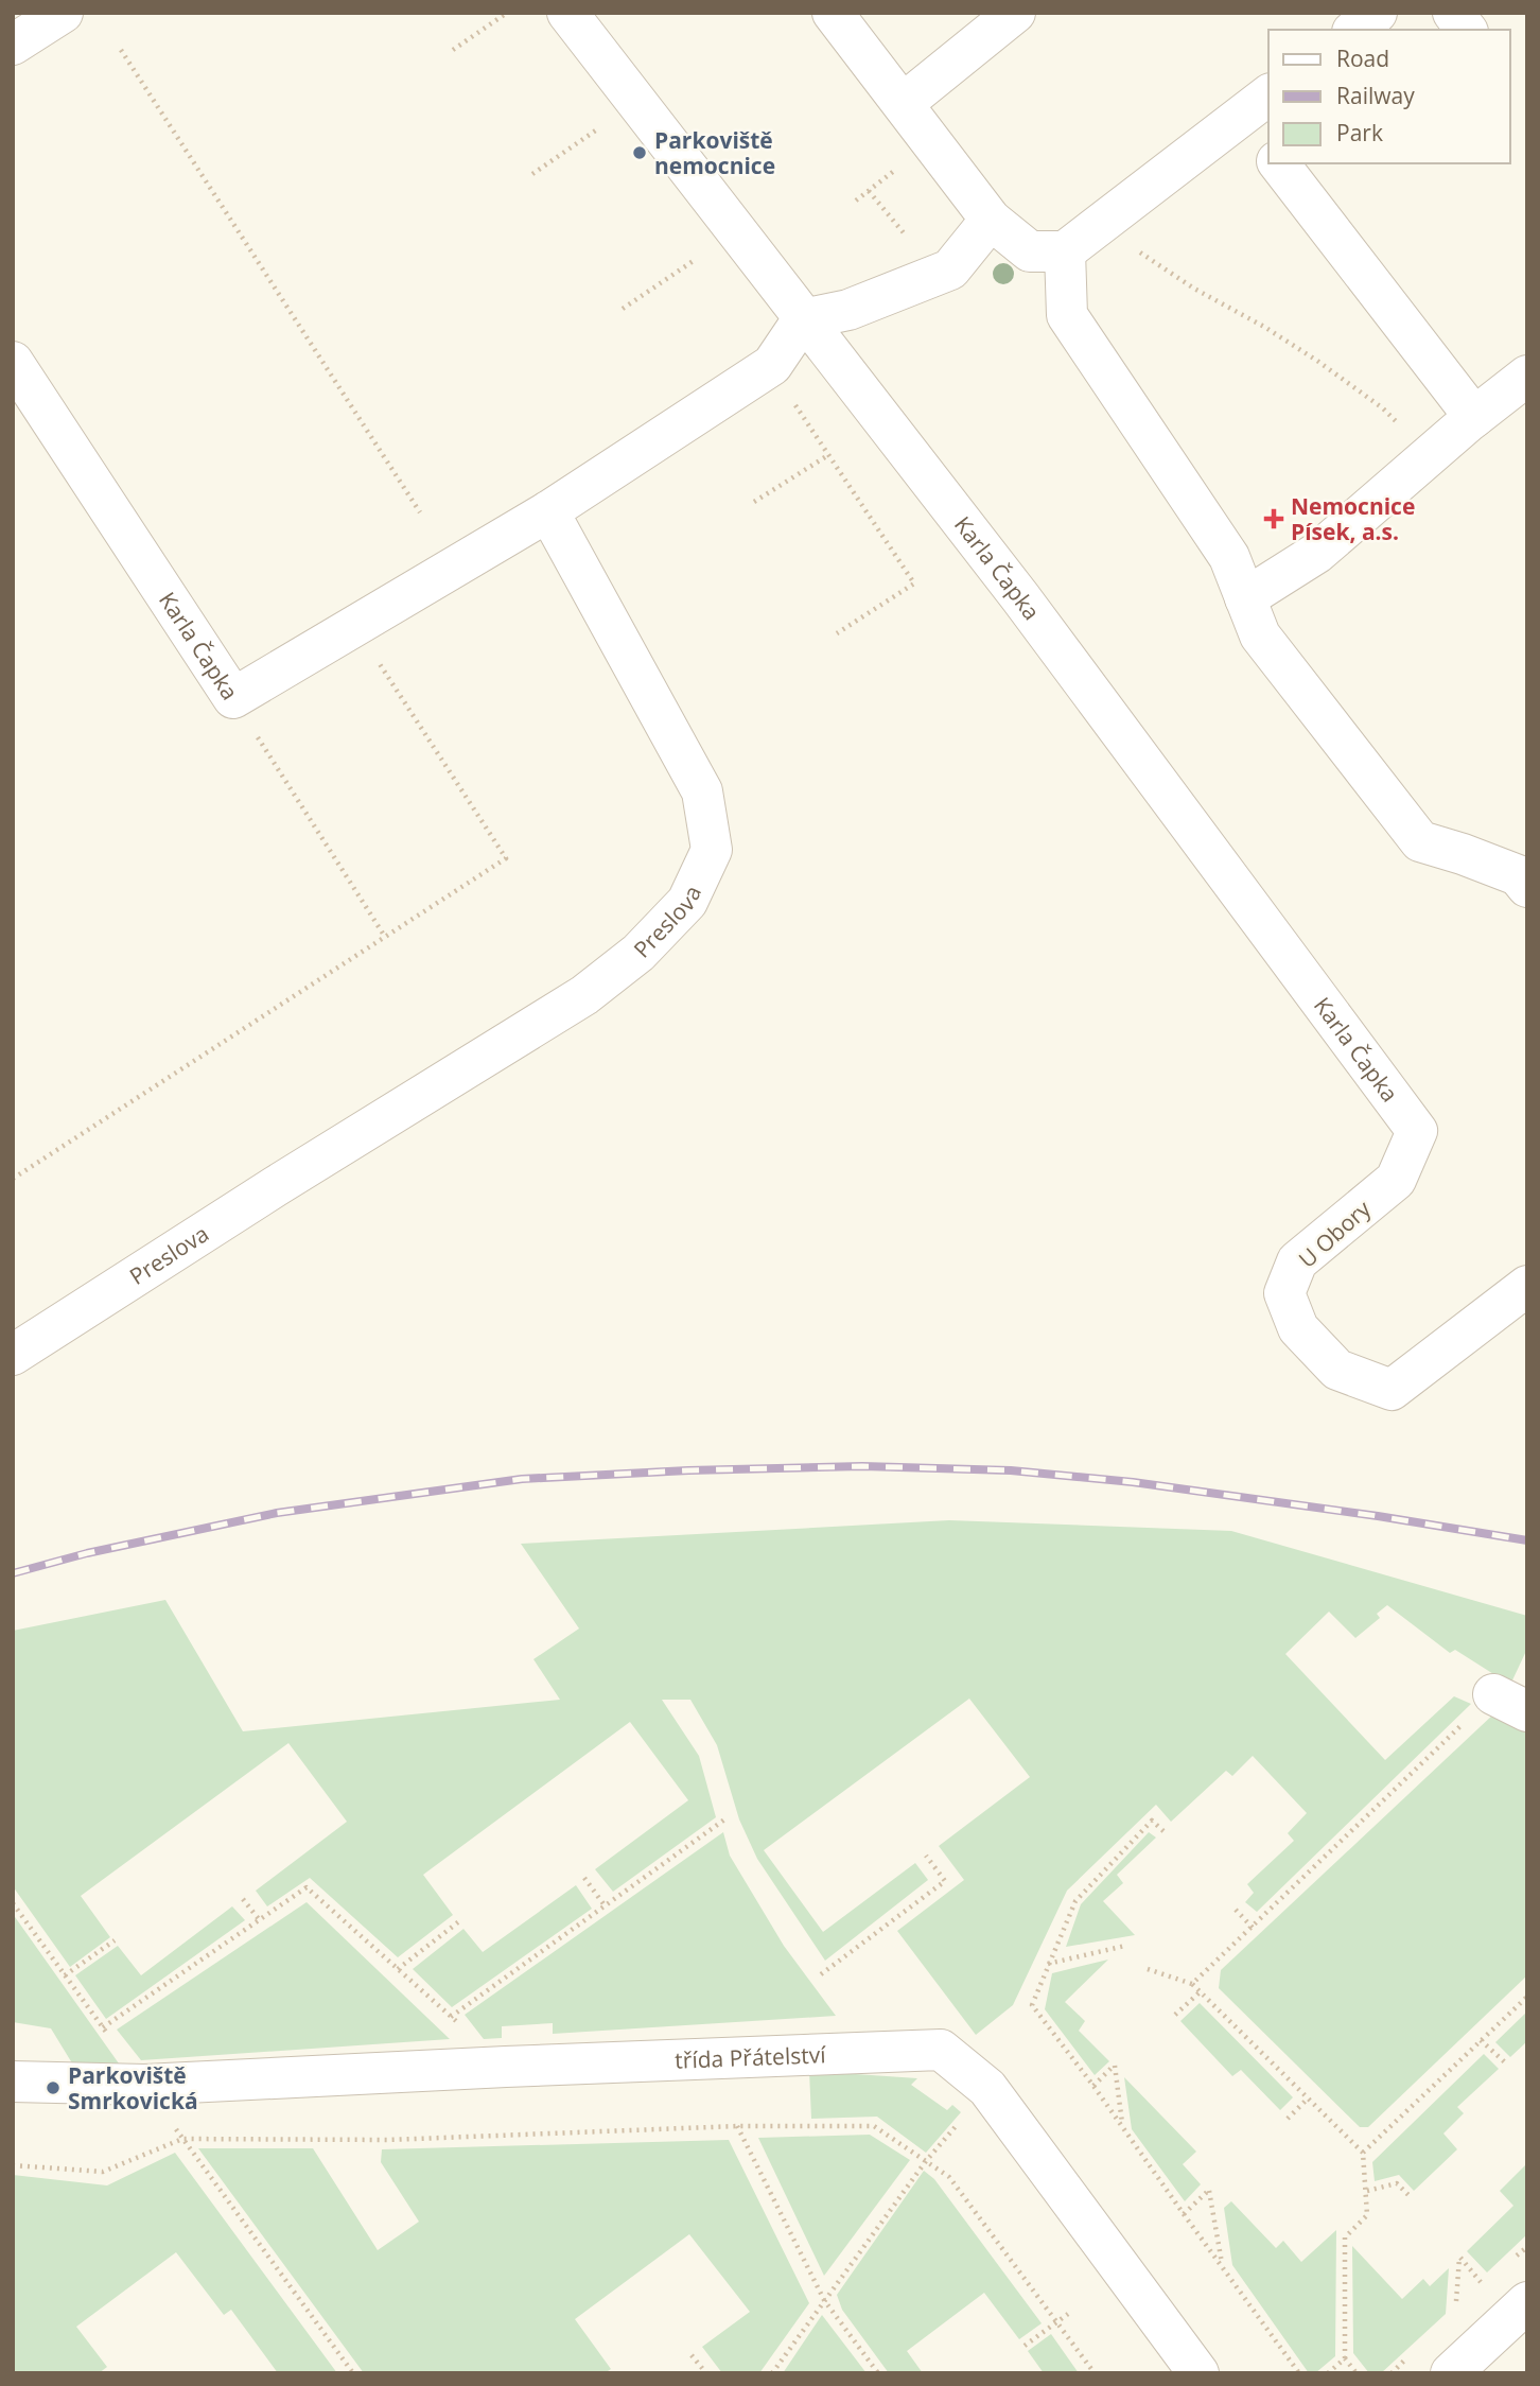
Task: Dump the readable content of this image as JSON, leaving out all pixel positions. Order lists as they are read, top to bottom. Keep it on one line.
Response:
{"streets":{"street":["Karla Čapka","Preslova","U Obory","třída Přátelství"]},"crossings":[["Karla Čapka","Preslova"],["Karla Čapka","U Obory"]],"places":{"other":["Parkoviště nemocnice","Parkoviště Smrkovická"],"health":["Nemocnice Písek, a.s."]},"legend":["Road","Railway","Park"]}
